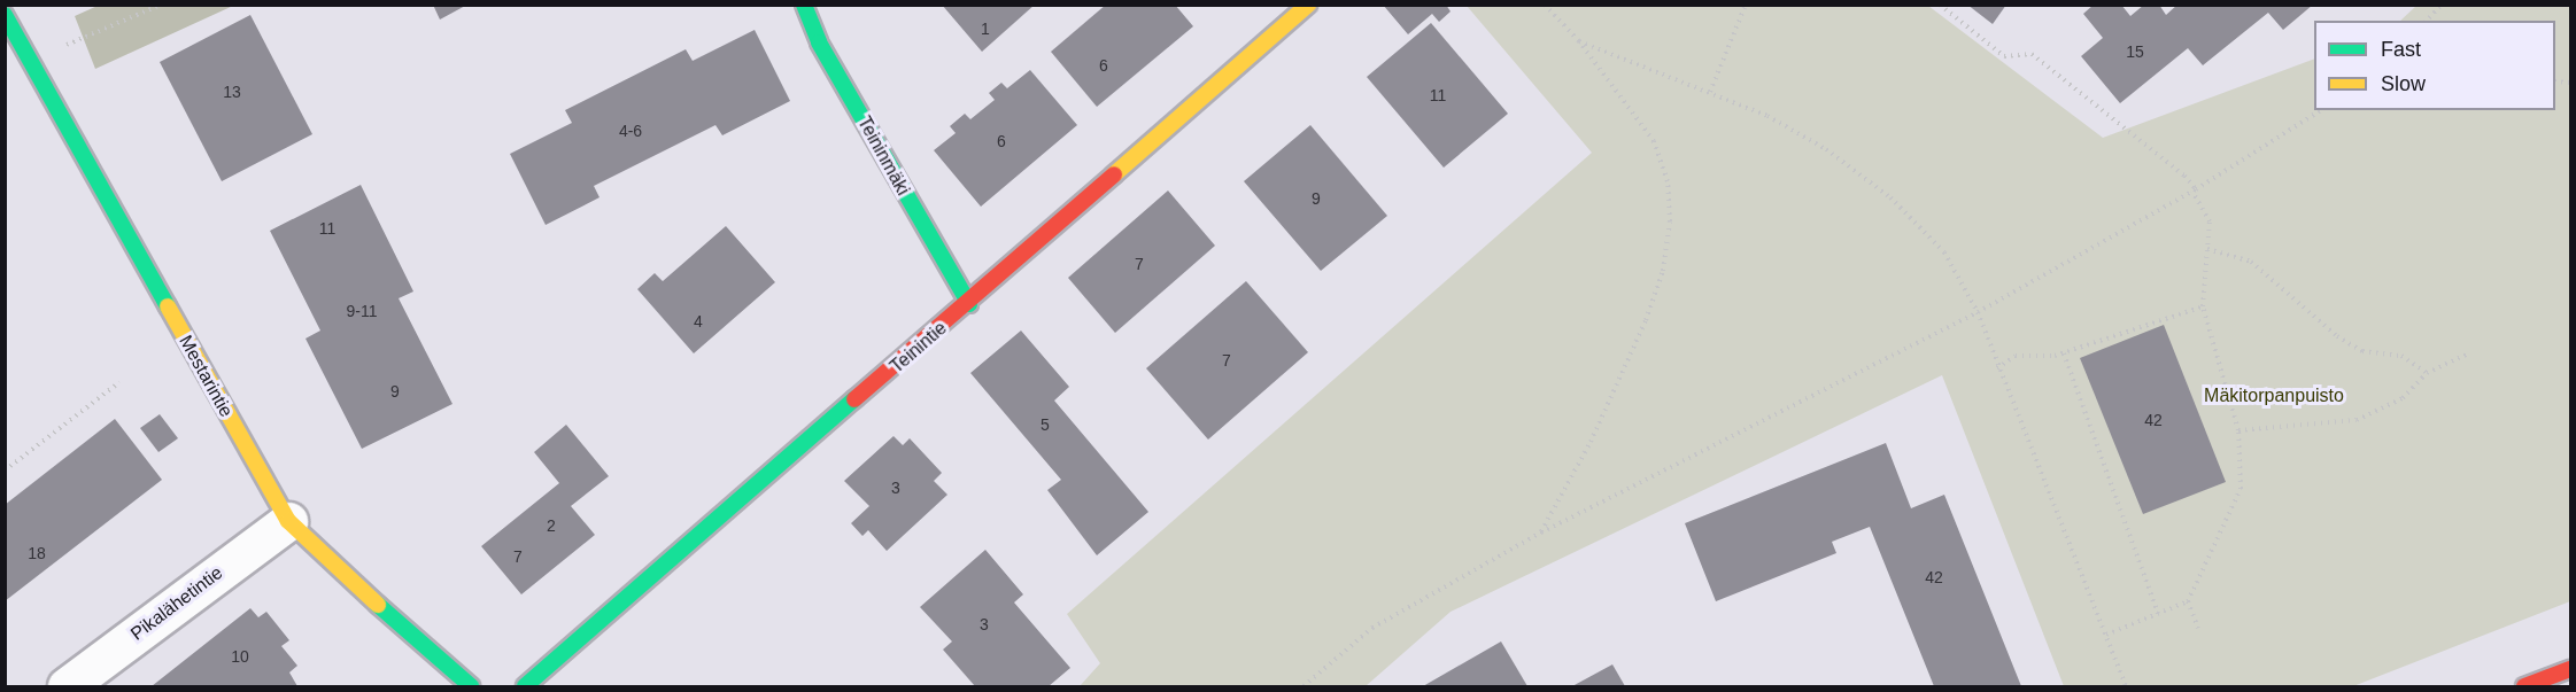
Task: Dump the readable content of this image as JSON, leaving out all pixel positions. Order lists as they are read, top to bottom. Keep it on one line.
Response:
{"streets":{"street":["Teininmäki","Teinintie","Mestarintie","Pikalähetintie"]},"crossings":[["Teininmäki","Teinintie"],["Mestarintie","Pikalähetintie"]],"parks":["Mäkitorpanpuisto"],"house_numbers":["1","15","6","13","11","4-6","6","9","11","7","9-11","4","7","9","42","5","3","2","18","7","42","3","10"],"legend":["Fast","Slow"]}
